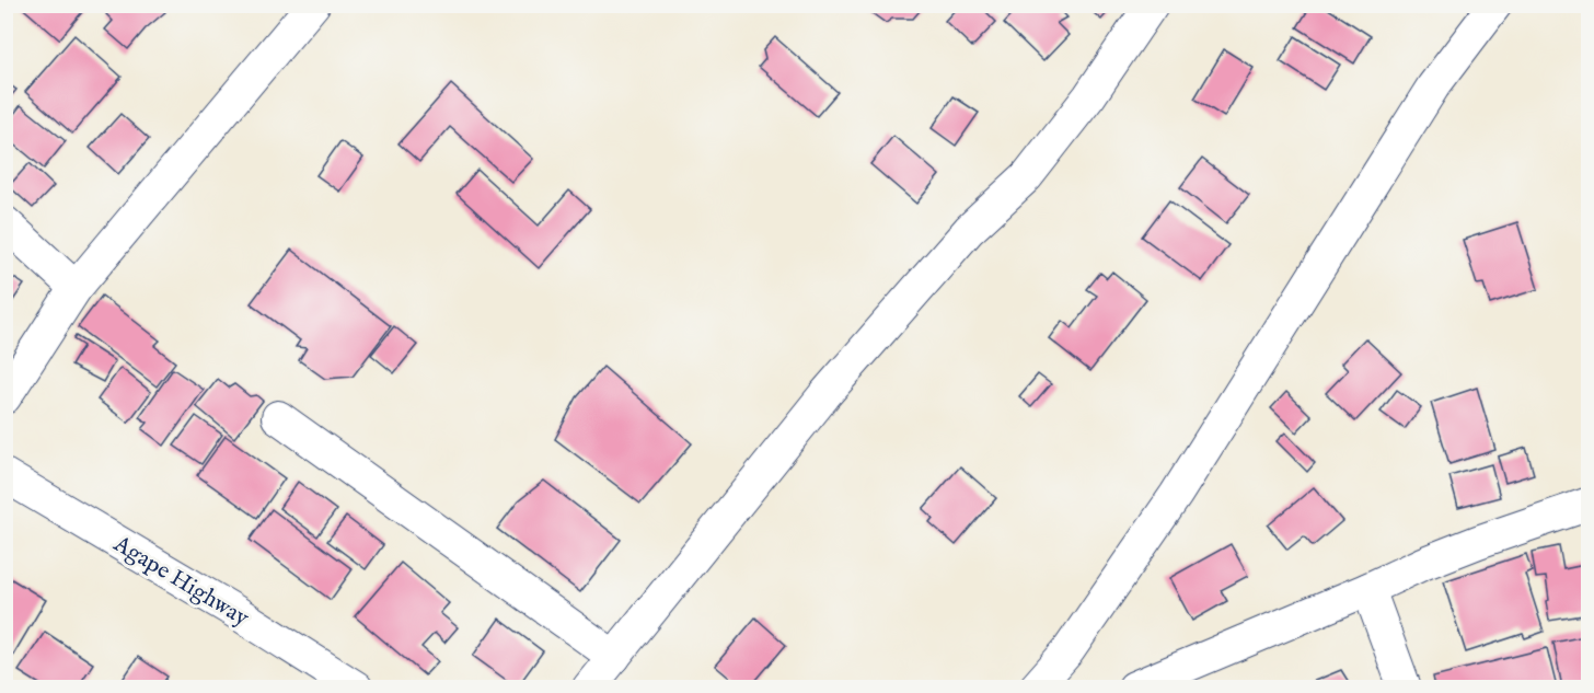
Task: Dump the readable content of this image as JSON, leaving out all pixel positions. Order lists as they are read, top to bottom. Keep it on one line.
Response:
{"streets":{"street":["Agape Highway"]}}
